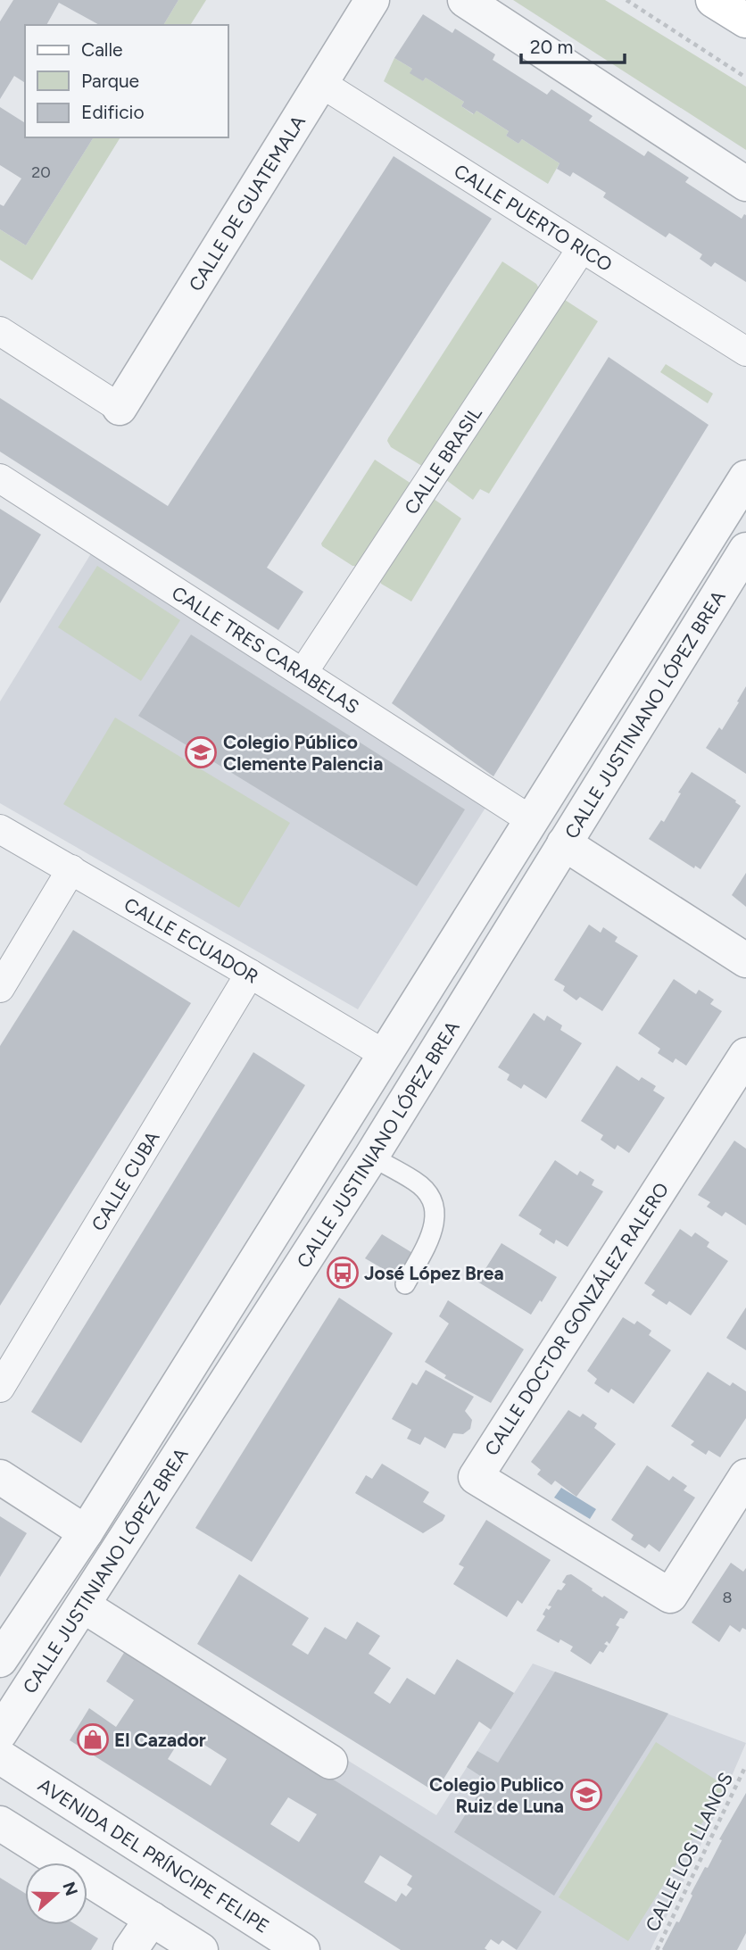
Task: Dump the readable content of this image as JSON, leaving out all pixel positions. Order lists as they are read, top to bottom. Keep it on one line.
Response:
{"streets":{"street":["CALLE DE GUATEMALA","CALLE PUERTO RICO","CALLE BRASIL","CALLE TRES CARABELAS","CALLE JUSTINIANO LÓPEZ BREA","CALLE ECUADOR","CALLE CUBA","CALLE DOCTOR GONZÁLEZ RALERO","AVENIDA DEL PRÍNCIPE FELIPE"],"path":["CALLE LOS LLANOS"]},"crossings":[["CALLE DE GUATEMALA","CALLE PUERTO RICO"],["CALLE PUERTO RICO","CALLE BRASIL"],["CALLE BRASIL","CALLE TRES CARABELAS"],["CALLE TRES CARABELAS","CALLE JUSTINIANO LÓPEZ BREA"],["CALLE JUSTINIANO LÓPEZ BREA","CALLE ECUADOR"],["CALLE JUSTINIANO LÓPEZ BREA","AVENIDA DEL PRÍNCIPE FELIPE"],["CALLE ECUADOR","CALLE CUBA"]],"places":{"school or university":["Colegio Público Clemente Palencia","Colegio Publico Ruiz de Luna"],"bus stop":["José López Brea"],"shop":["El Cazador"]},"house_numbers":["20","8"],"legend":["Calle","Parque","Edificio"],"scale_bar":"20 m","north":"right"}
